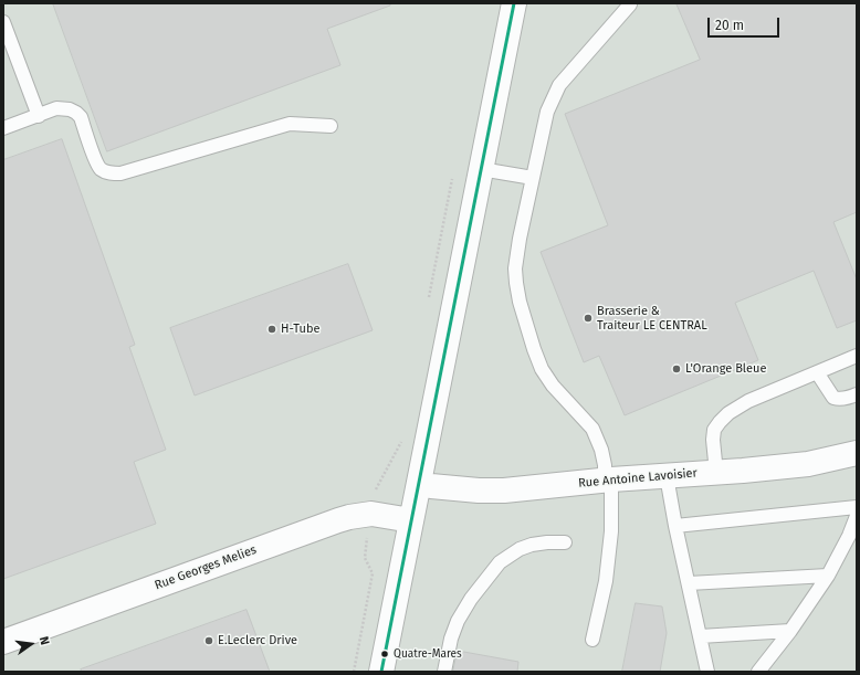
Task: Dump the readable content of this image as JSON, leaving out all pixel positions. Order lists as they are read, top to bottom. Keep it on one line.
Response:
{"streets":{"street":["Rue Antoine Lavoisier","Rue Georges Melies"]},"places":["Brasserie & Traiteur LE CENTRAL","H-Tube","L'Orange Bleue","E.Leclerc Drive","Quatre-Mares"],"scale_bar":"20 m","north":"right"}
